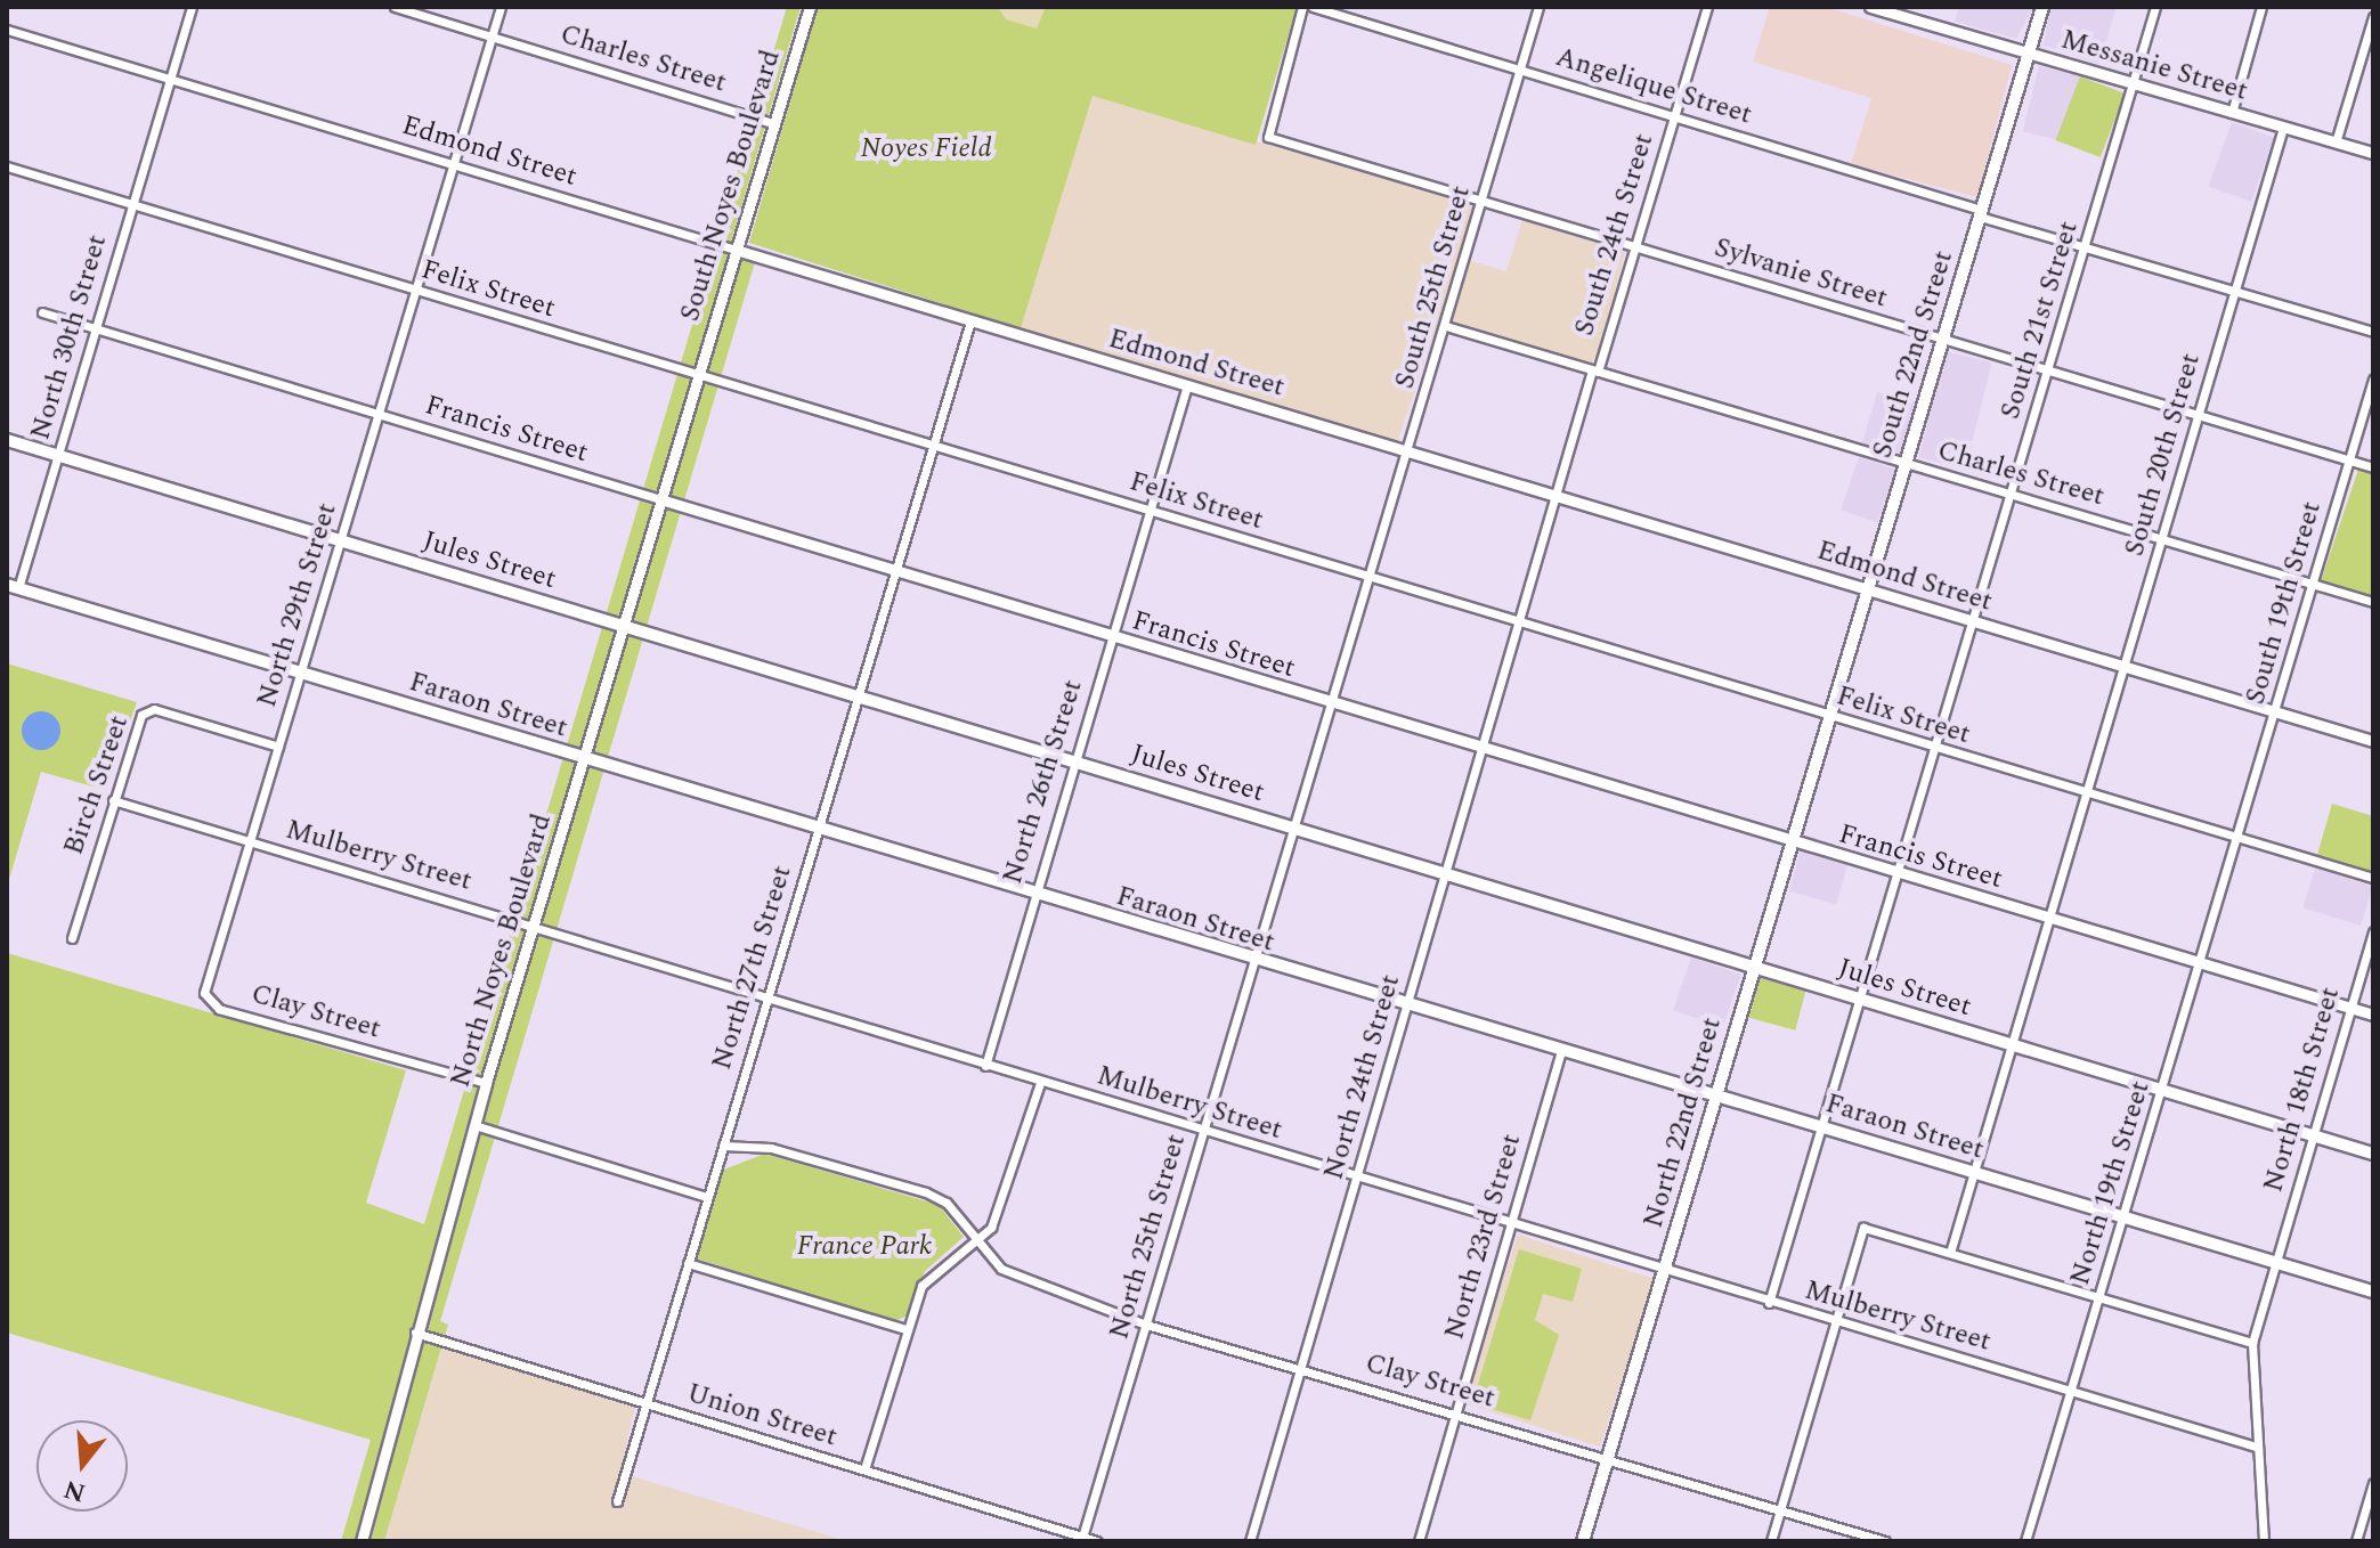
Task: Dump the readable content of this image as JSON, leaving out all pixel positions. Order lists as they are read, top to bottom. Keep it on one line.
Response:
{"streets":{"main road":["South 22nd Street","Jules Street","Faraon Street","North 22nd Street"],"street":["Charles Street","Messanie Street","Angelique Street","Edmond Street","South Noyes Boulevard","South 24th Street","Sylvanie Street","South 25th Street","Felix Street","South 21st Street","North 30th Street","Francis Street","South 20th Street","South 19th Street","North 29th Street","North 26th Street","Birch Street","Mulberry Street","North Noyes Boulevard","North 27th Street","Clay Street","North 24th Street","North 18th Street","North 19th Street","North 25th Street","North 23rd Street","Union Street"]},"crossings":[["Charles Street","South Noyes Boulevard"],["Charles Street","South 24th Street"],["Charles Street","South 25th Street"],["Charles Street","South 21st Street"],["Charles Street","South 22nd Street"],["Charles Street","South 20th Street"],["Charles Street","South 19th Street"],["Charles Street","North 29th Street"],["Messanie Street","South 21st Street"],["Messanie Street","South 22nd Street"],["Messanie Street","South 20th Street"],["Angelique Street","South 24th Street"],["Angelique Street","South 25th Street"],["Angelique Street","South 21st Street"],["Angelique Street","South 22nd Street"],["Angelique Street","South 20th Street"],["Edmond Street","South Noyes Boulevard"],["Edmond Street","South 24th Street"],["Edmond Street","South 25th Street"],["Edmond Street","South 21st Street"],["Edmond Street","North 30th Street"],["Edmond Street","South 22nd Street"],["Edmond Street","South 20th Street"],["Edmond Street","South 19th Street"],["Edmond Street","North 29th Street"],["Edmond Street","North 26th Street"],["Edmond Street","North 27th Street"],["South Noyes Boulevard","Felix Street"],["South Noyes Boulevard","North Noyes Boulevard"],["South 24th Street","Sylvanie Street"],["South 24th Street","Felix Street"],["South 24th Street","North 24th Street"],["Sylvanie Street","South 25th Street"],["Sylvanie Street","South 21st Street"],["Sylvanie Street","South 22nd Street"],["Sylvanie Street","South 20th Street"],["Sylvanie Street","South 19th Street"],["South 25th Street","Felix Street"],["South 25th Street","North 25th Street"],["Felix Street","South 21st Street"],["Felix Street","North 30th Street"],["Felix Street","South 22nd Street"],["Felix Street","South 20th Street"],["Felix Street","South 19th Street"],["Felix Street","North 29th Street"],["Felix Street","North 26th Street"],["Felix Street","North Noyes Boulevard"],["Felix Street","North 27th Street"],["Felix Street","North 24th Street"],["Felix Street","North 22nd Street"],["Felix Street","North 19th Street"],["Felix Street","North 25th Street"],["South 21st Street","Francis Street"],["South 21st Street","Jules Street"],["South 21st Street","Faraon Street"],["South 21st Street","Mulberry Street"],["North 30th Street","Francis Street"],["North 30th Street","Jules Street"],["North 30th Street","Faraon Street"],["South 22nd Street","North 22nd Street"],["Francis Street","South 20th Street"],["Francis Street","North 29th Street"],["Francis Street","North 26th Street"],["Francis Street","North Noyes Boulevard"],["Francis Street","North 27th Street"],["Francis Street","North 24th Street"],["Francis Street","North 18th Street"],["Francis Street","North 22nd Street"],["Francis Street","North 19th Street"],["Francis Street","North 25th Street"],["South 20th Street","Jules Street"],["South 20th Street","Faraon Street"],["Jules Street","North 29th Street"],["Jules Street","North 26th Street"],["Jules Street","North Noyes Boulevard"],["Jules Street","North 27th Street"],["Jules Street","North 24th Street"],["Jules Street","North 18th Street"],["Jules Street","North 22nd Street"],["Jules Street","North 19th Street"],["Jules Street","North 25th Street"],["South 19th Street","North 19th Street"],["North 29th Street","Faraon Street"],["North 29th Street","Birch Street"],["North 29th Street","Mulberry Street"],["North 29th Street","Clay Street"],["Faraon Street","North 26th Street"],["Faraon Street","North Noyes Boulevard"],["Faraon Street","North 27th Street"],["Faraon Street","North 24th Street"],["Faraon Street","North 18th Street"],["Faraon Street","North 22nd Street"],["Faraon Street","North 19th Street"],["Faraon Street","North 25th Street"],["Faraon Street","North 23rd Street"],["North 26th Street","Mulberry Street"],["Birch Street","Mulberry Street"],["Mulberry Street","North Noyes Boulevard"],["Mulberry Street","North 27th Street"],["Mulberry Street","North 24th Street"],["Mulberry Street","North 18th Street"],["Mulberry Street","North 22nd Street"],["Mulberry Street","North 19th Street"],["Mulberry Street","North 25th Street"],["Mulberry Street","North 23rd Street"],["North Noyes Boulevard","Clay Street"],["North Noyes Boulevard","Union Street"],["North 27th Street","Union Street"],["Clay Street","North 24th Street"],["Clay Street","North 22nd Street"],["Clay Street","North 25th Street"],["Clay Street","North 23rd Street"],["North 25th Street","Union Street"]],"parks":["Noyes Field","France Park"],"north":"bottom"}
